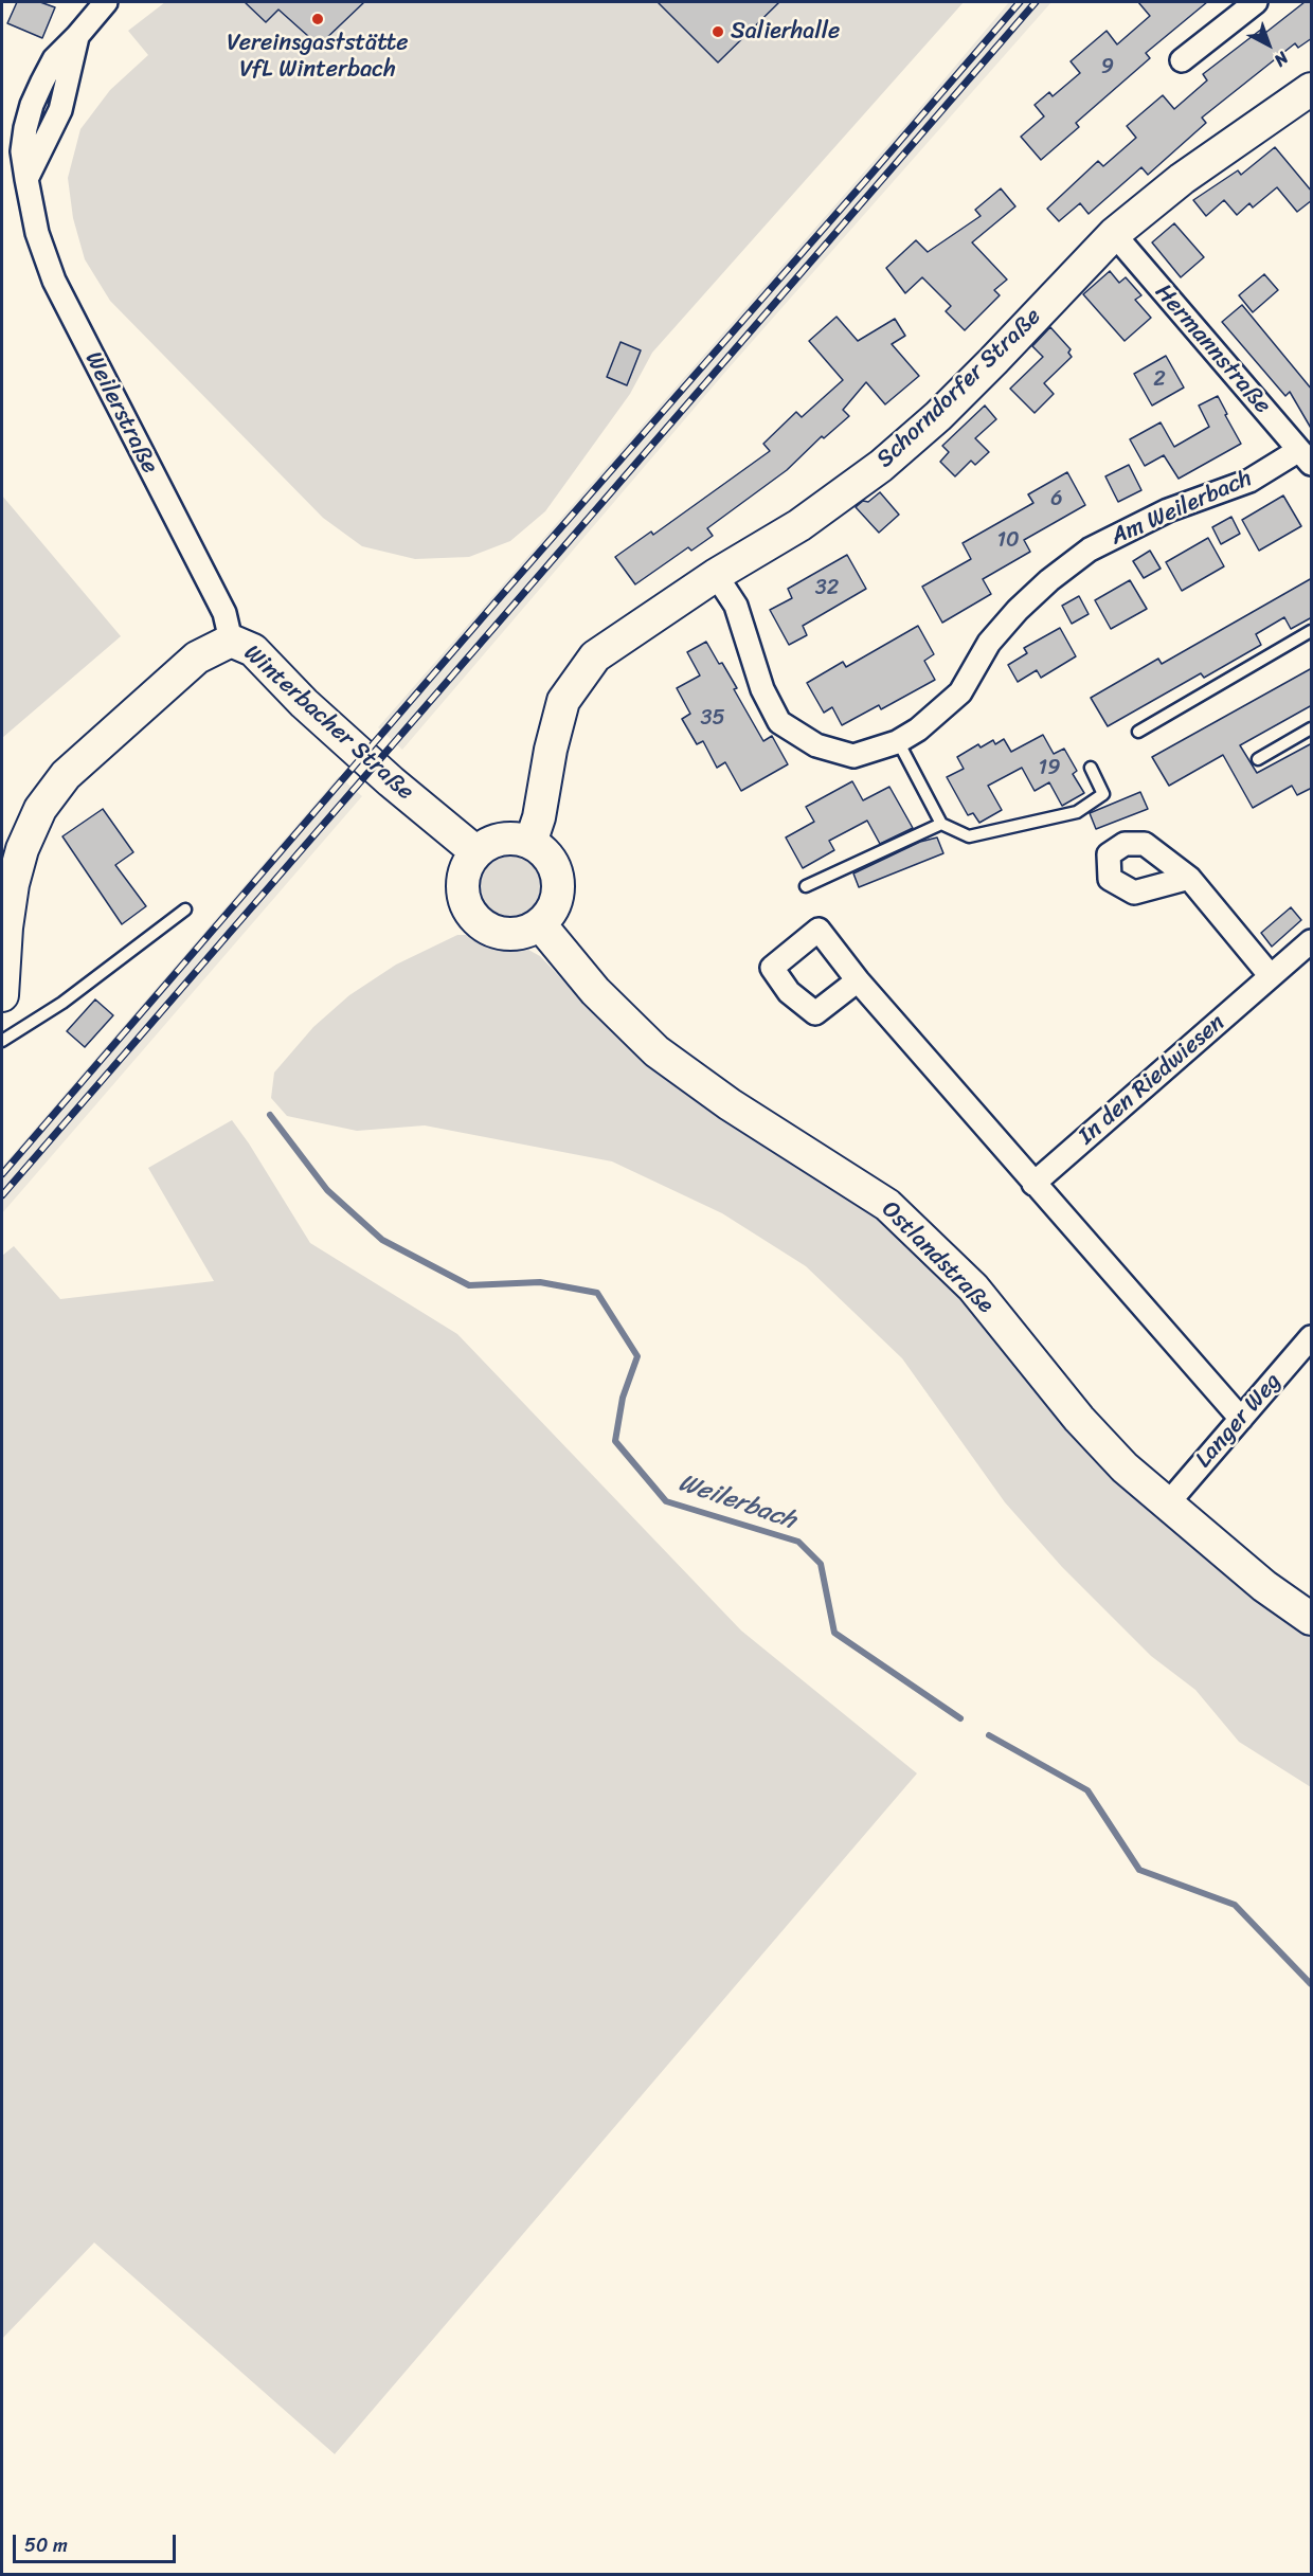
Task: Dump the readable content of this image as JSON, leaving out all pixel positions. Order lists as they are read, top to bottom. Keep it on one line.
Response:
{"streets":{"street":["Hermannstraße","Schorndorfer Straße","Weilerstraße","Am Weilerbach","Winterbacher Straße","In den Riedwiesen","Ostlandstraße","Langer Weg"]},"crossings":[["Hermannstraße","Schorndorfer Straße"],["Hermannstraße","Am Weilerbach"],["Schorndorfer Straße","Am Weilerbach"],["Schorndorfer Straße","Winterbacher Straße"],["Schorndorfer Straße","Ostlandstraße"],["Weilerstraße","Winterbacher Straße"],["Winterbacher Straße","Ostlandstraße"],["Ostlandstraße","Langer Weg"]],"water":["Weilerbach"],"places":["Vereinsgaststätte VfL Winterbach","Salierhalle"],"house_numbers":["9","2","6","10","32","35","19"],"scale_bar":"50 m","north":"bottom right"}
